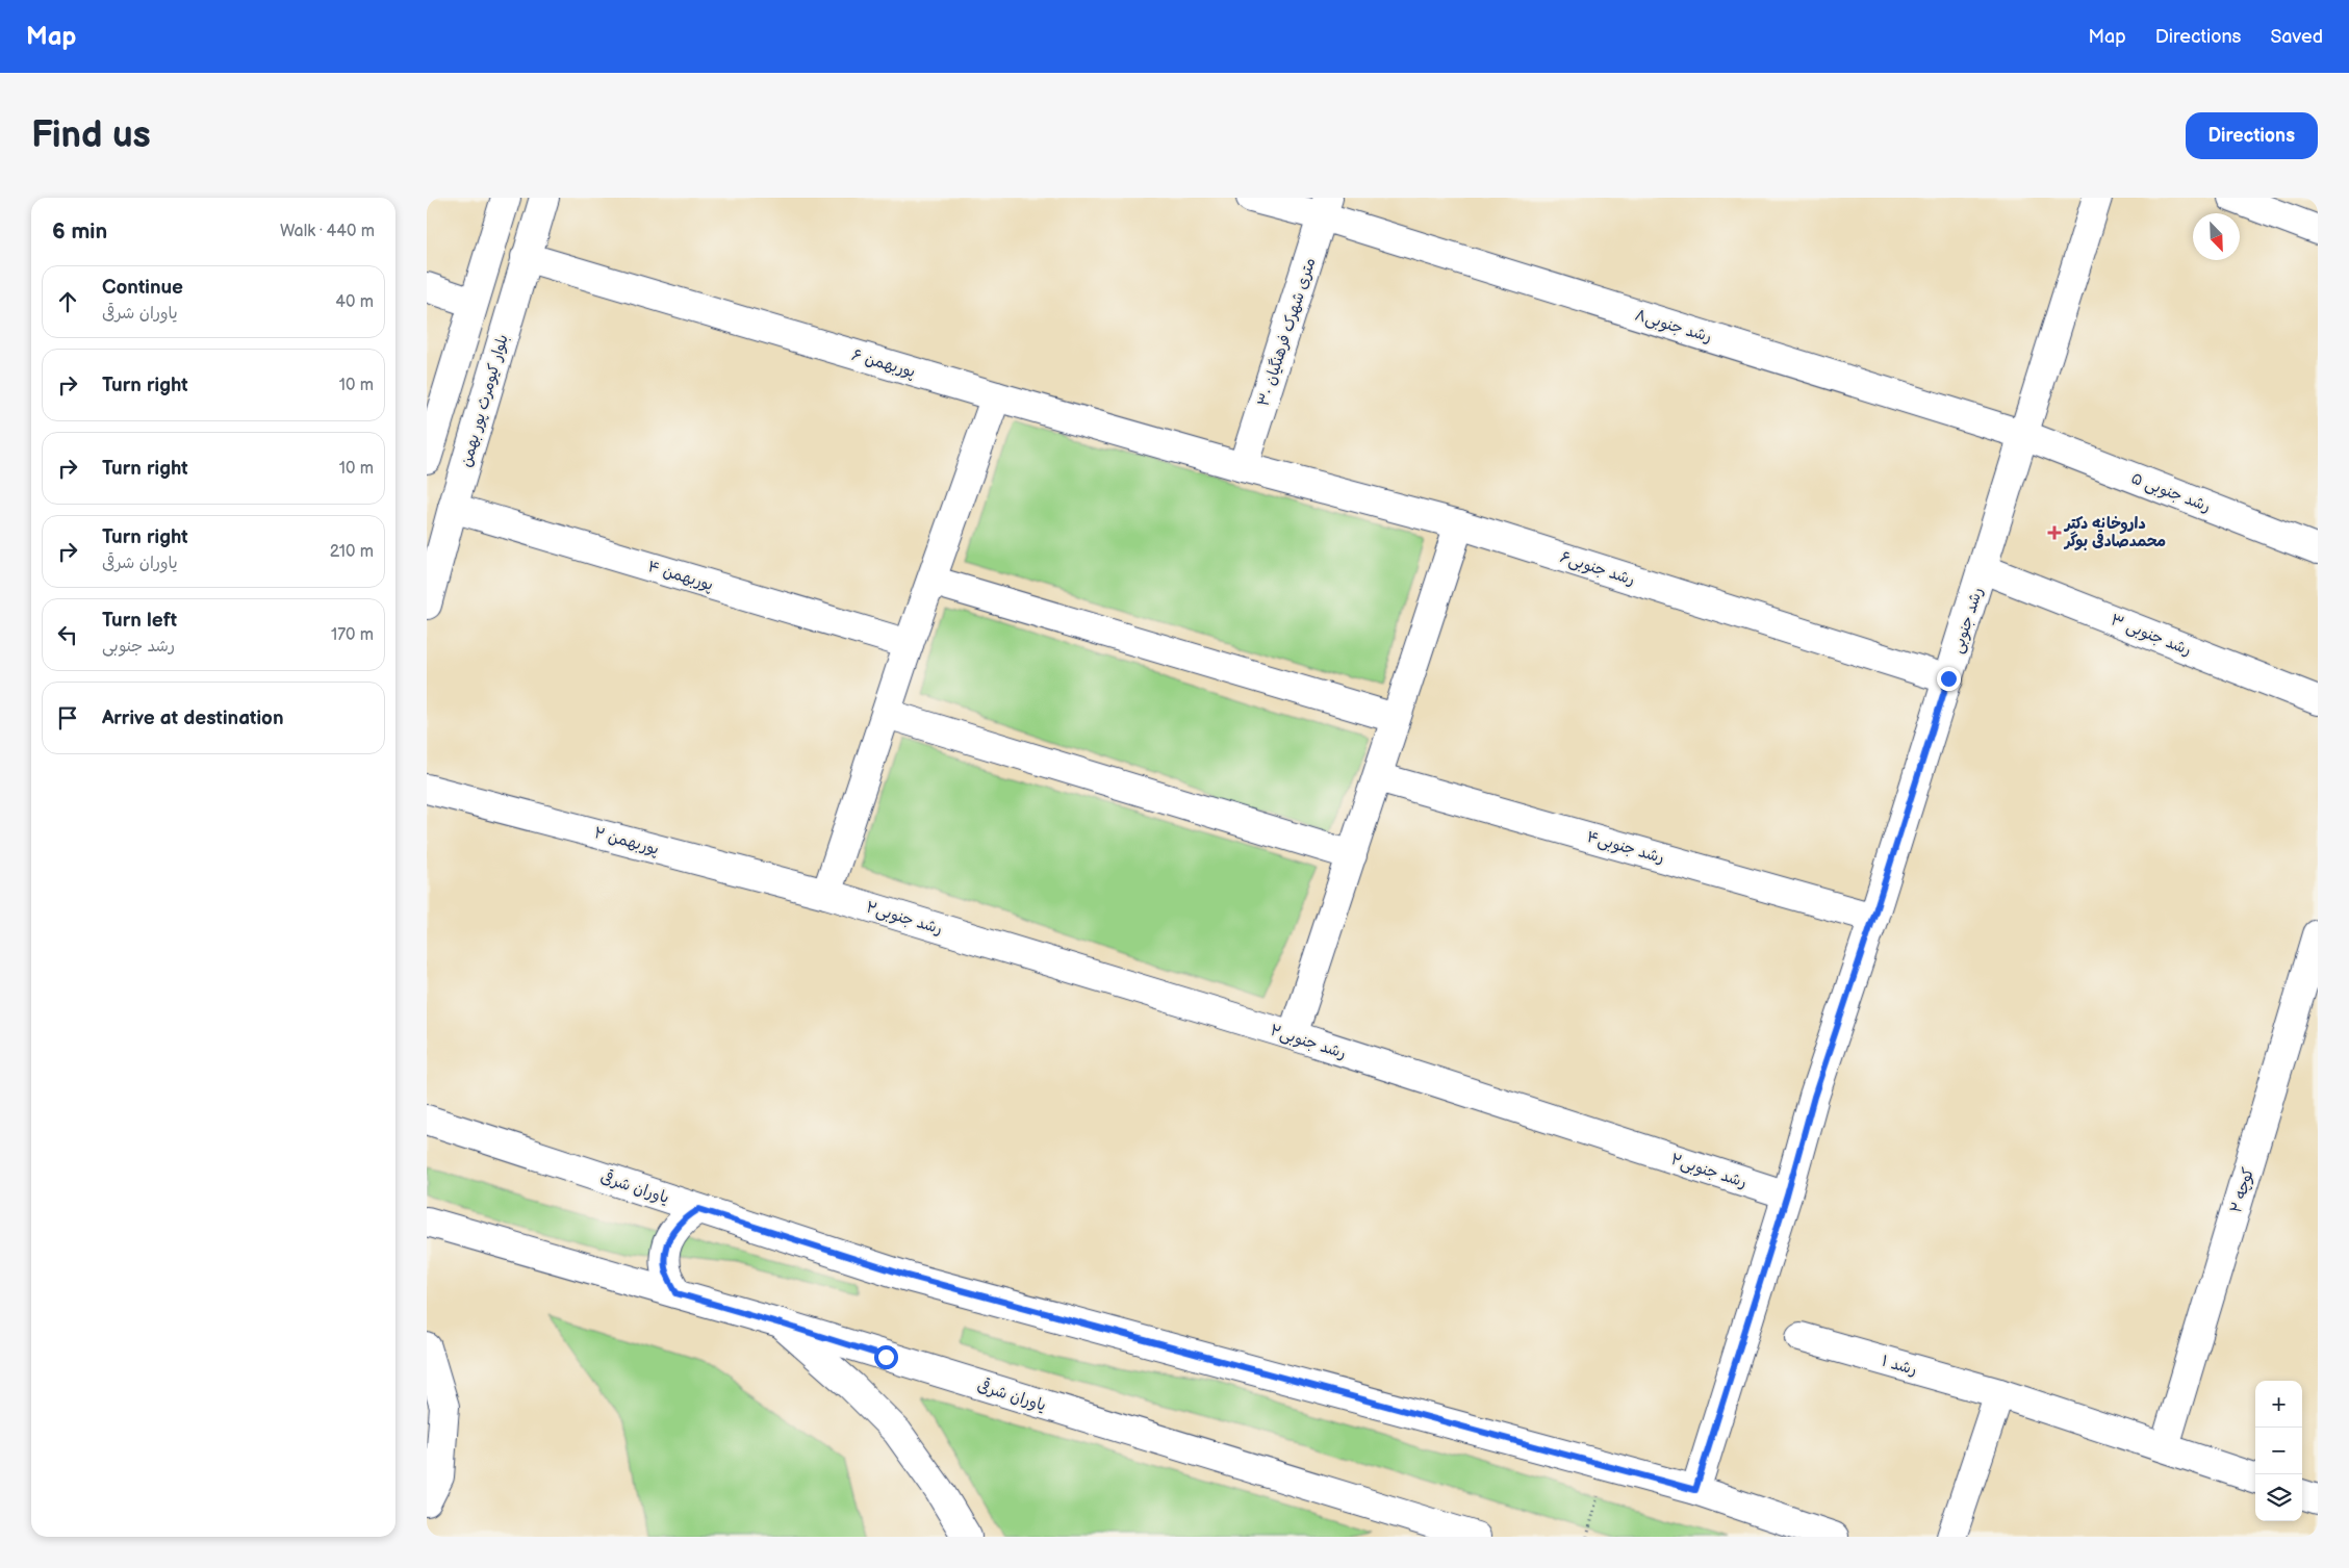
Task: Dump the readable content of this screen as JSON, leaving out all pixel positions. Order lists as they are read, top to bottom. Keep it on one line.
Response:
{"streets":{"main road":["رشد جنوبی۸","۳۰ متری شهرک فرهنگیان","پوربهمن ۶","بلوار کیومرث پور بهمن","رشد جنوبی ۵","رشد جنوبی۶","پوربهمن ۴","رشد جنوبی","رشد جنوبی ۳","پوربهمن ۲","رشد جنوبی۴","رشد جنوبی۲","یاوران شرقی","کوچه ۲","رشد ۱"]},"crossings":[["رشد جنوبی۸","۳۰ متری شهرک فرهنگیان"],["رشد جنوبی۸","رشد جنوبی ۵"],["رشد جنوبی۸","رشد جنوبی"],["۳۰ متری شهرک فرهنگیان","پوربهمن ۶"],["۳۰ متری شهرک فرهنگیان","رشد جنوبی۶"],["پوربهمن ۶","بلوار کیومرث پور بهمن"],["پوربهمن ۶","رشد جنوبی۶"],["بلوار کیومرث پور بهمن","پوربهمن ۴"],["رشد جنوبی ۵","رشد جنوبی"],["رشد جنوبی۶","رشد جنوبی"],["رشد جنوبی","رشد جنوبی ۳"],["رشد جنوبی","رشد جنوبی۴"],["رشد جنوبی","رشد جنوبی۲"],["رشد جنوبی","یاوران شرقی"],["پوربهمن ۲","رشد جنوبی۲"],["کوچه ۲","رشد ۱"]],"places":{"health":["داروخانه دکتر محمدصادقی بوگر"]},"north":"bottom right","page":{"header":"Map","nav":["Map","Directions","Saved"],"buttons":"Directions","title":"Find us","heading":["6 min","Walk · 440 m"],"list":[["Continue","یاوران شرقی","40 m"],["Turn right","10 m"],["Turn right","10 m"],["Turn right","یاوران شرقی","210 m"],["Turn left","رشد جنوبی","170 m"],"Arrive at destination"],"map_buttons":["+","−"]}}
